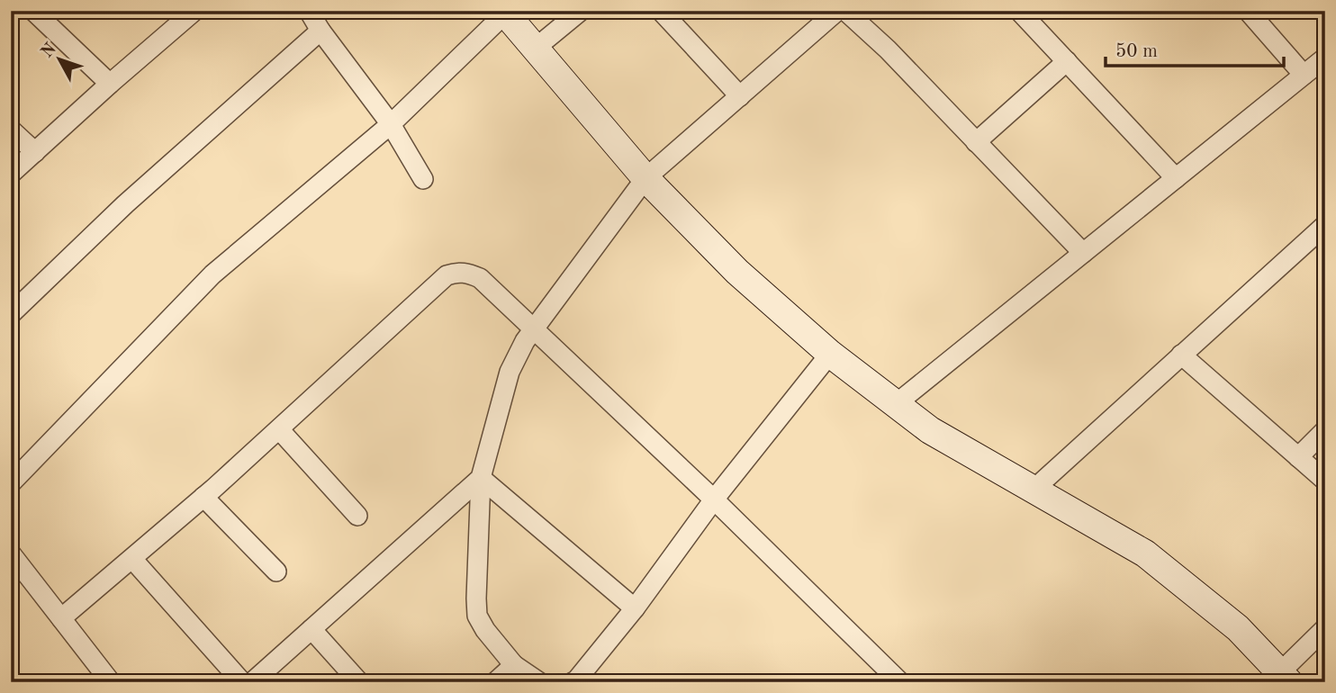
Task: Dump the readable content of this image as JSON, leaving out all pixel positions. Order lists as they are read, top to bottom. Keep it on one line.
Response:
{"scale_bar":"50 m","north":"top left"}
